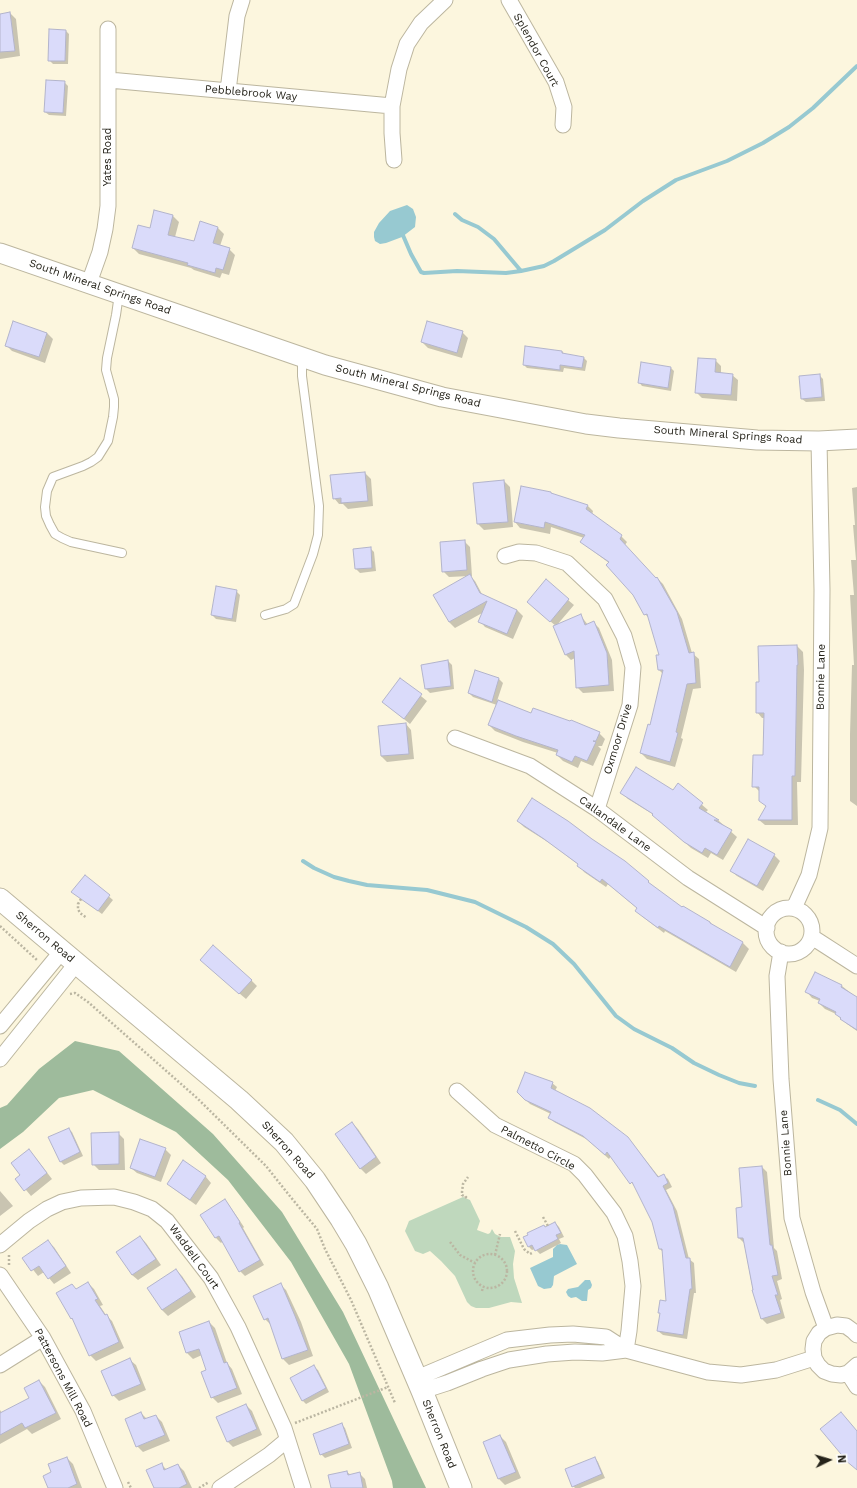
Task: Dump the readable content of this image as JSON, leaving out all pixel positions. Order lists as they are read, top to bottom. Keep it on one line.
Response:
{"streets":{"main road":["Sherron Road"],"street":["Splendor Court","Pebblebrook Way","Yates Road","South Mineral Springs Road","Bonnie Lane","Oxmoor Drive","Callandale Lane","Palmetto Circle","Waddell Court","Pattersons Mill Road"]},"crossings":[["Pebblebrook Way","Yates Road"],["Yates Road","South Mineral Springs Road"],["South Mineral Springs Road","Bonnie Lane"],["Bonnie Lane","Callandale Lane"],["Oxmoor Drive","Callandale Lane"]],"north":"right"}
